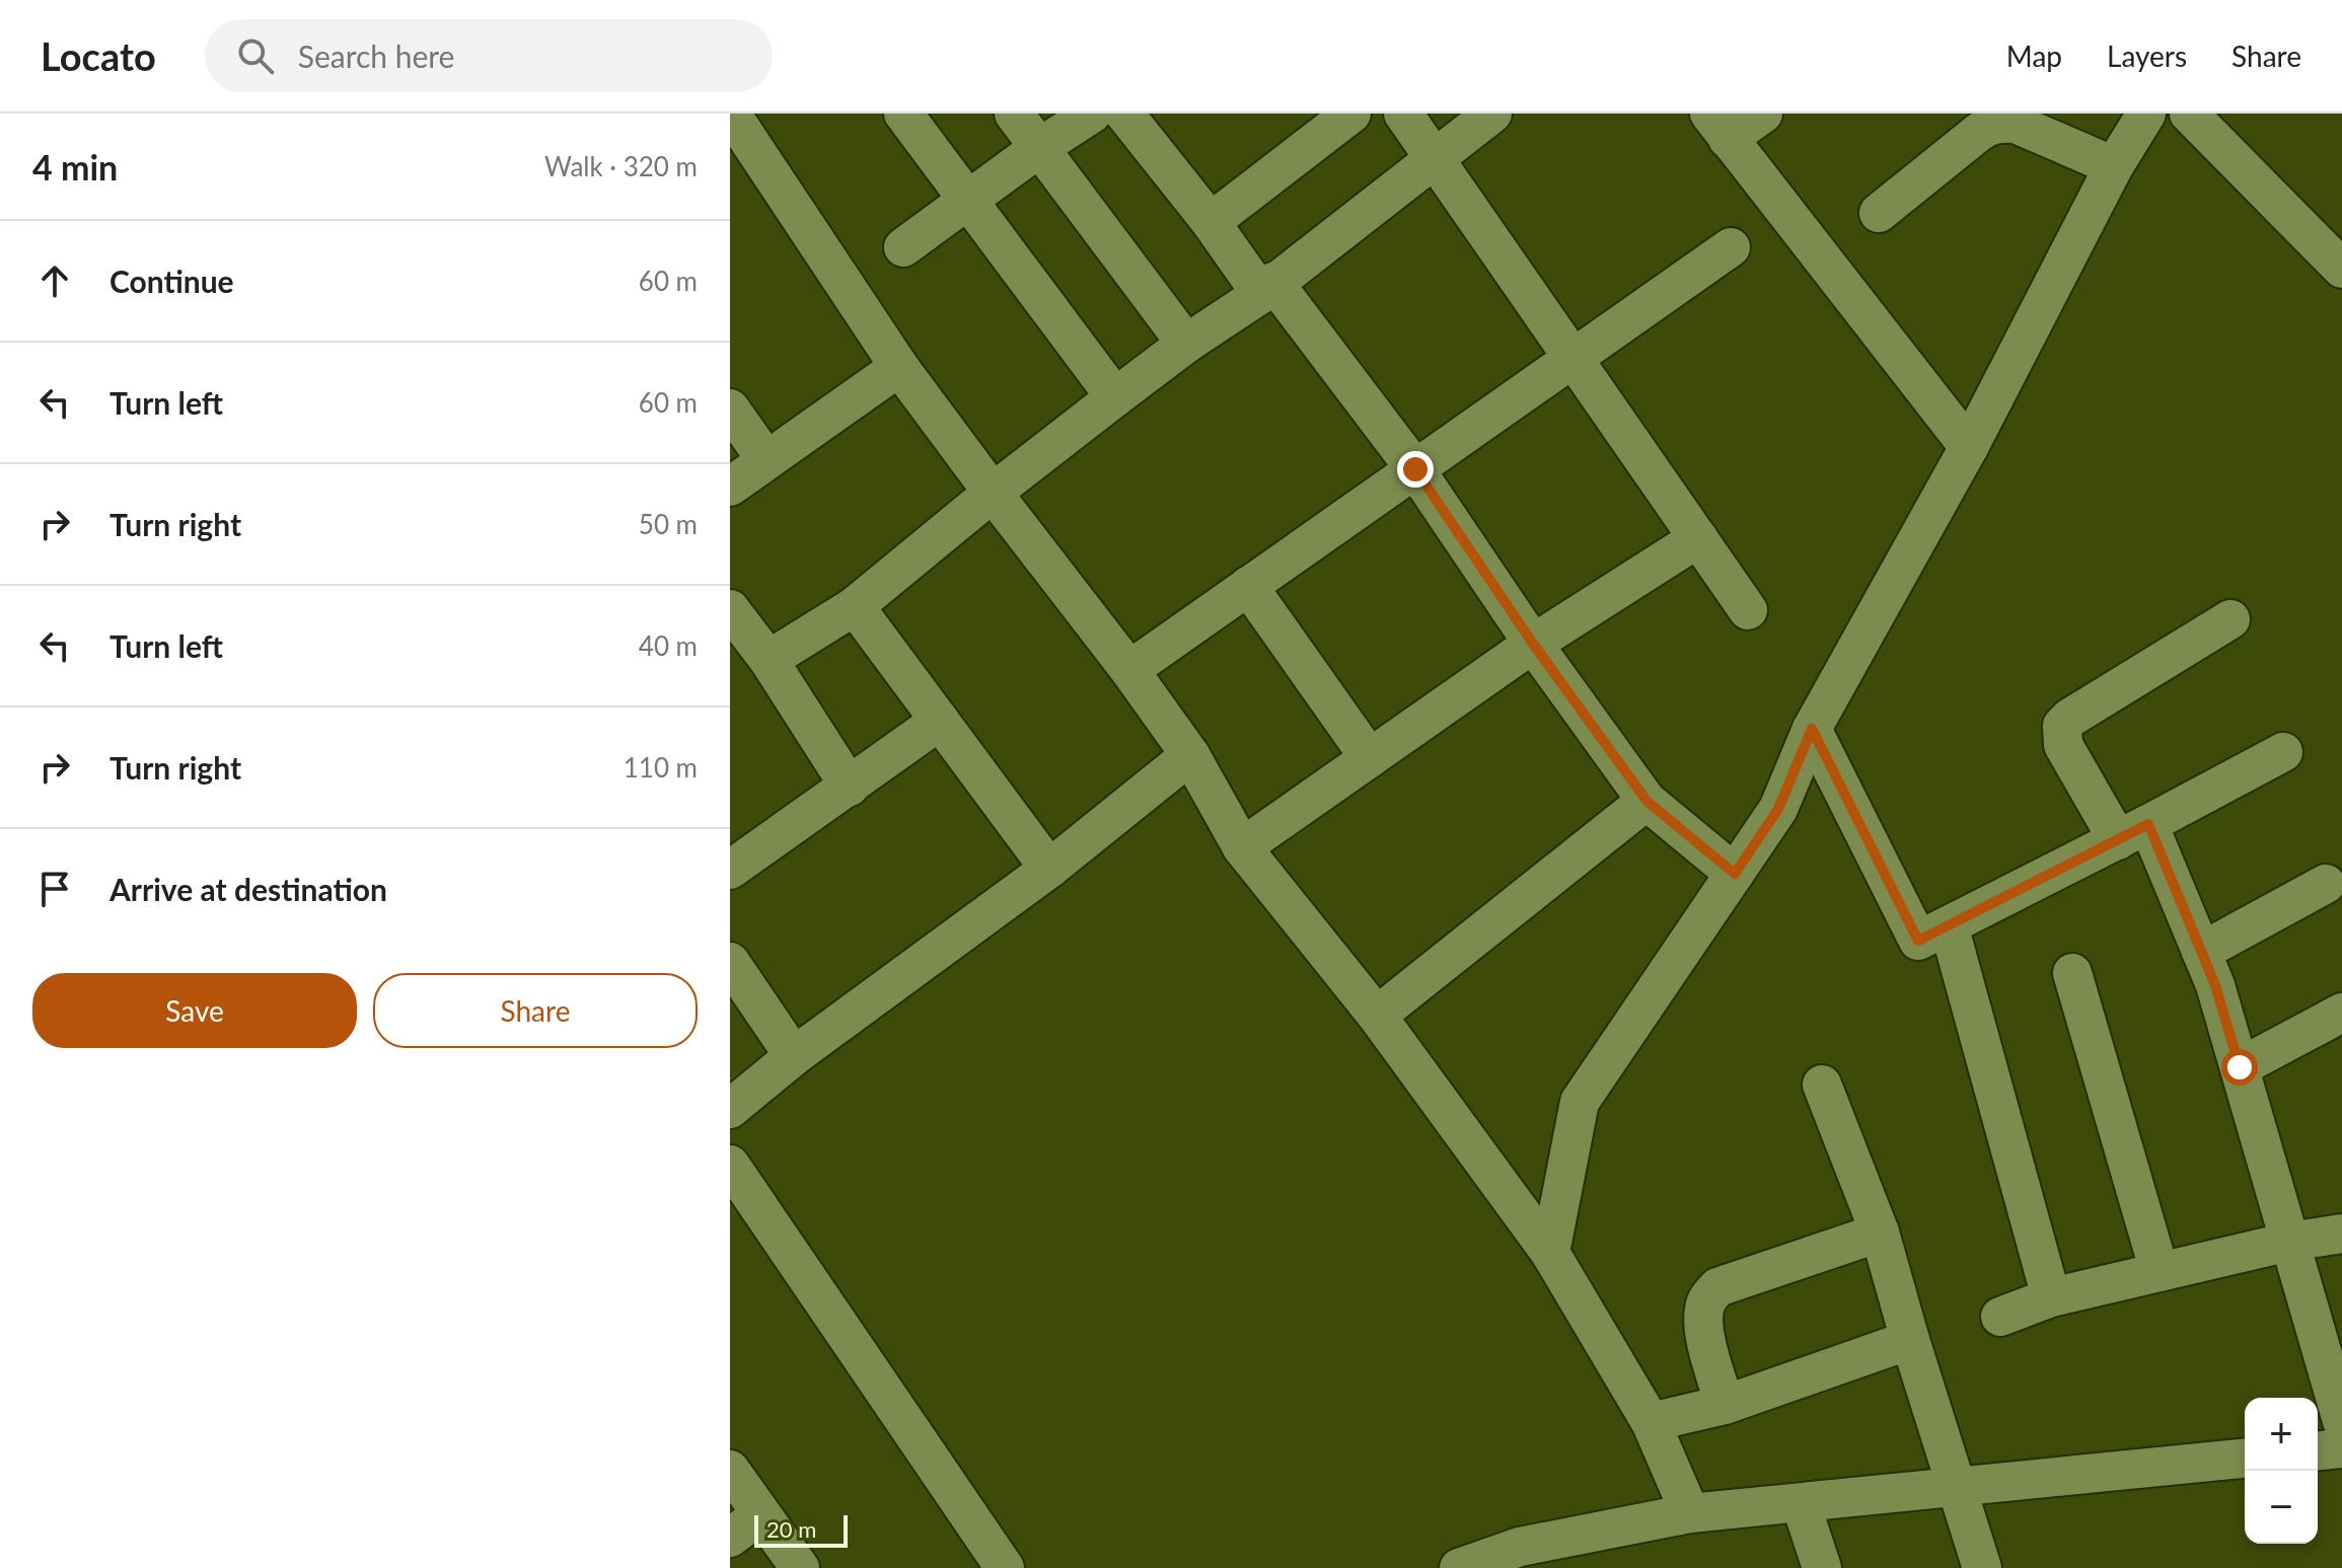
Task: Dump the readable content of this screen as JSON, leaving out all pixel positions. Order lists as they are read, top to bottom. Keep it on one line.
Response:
{"scale_bar":"20 m","page":{"header":"Locato","search":"Search here","nav":["Map","Layers","Share"],"heading":["4 min","Walk · 320 m"],"list":[["Continue","60 m"],["Turn left","60 m"],["Turn right","50 m"],["Turn left","40 m"],["Turn right","110 m"],"Arrive at destination"],"buttons":["Save","Share"],"map_buttons":["+","−"],"scale":"20 m"}}
